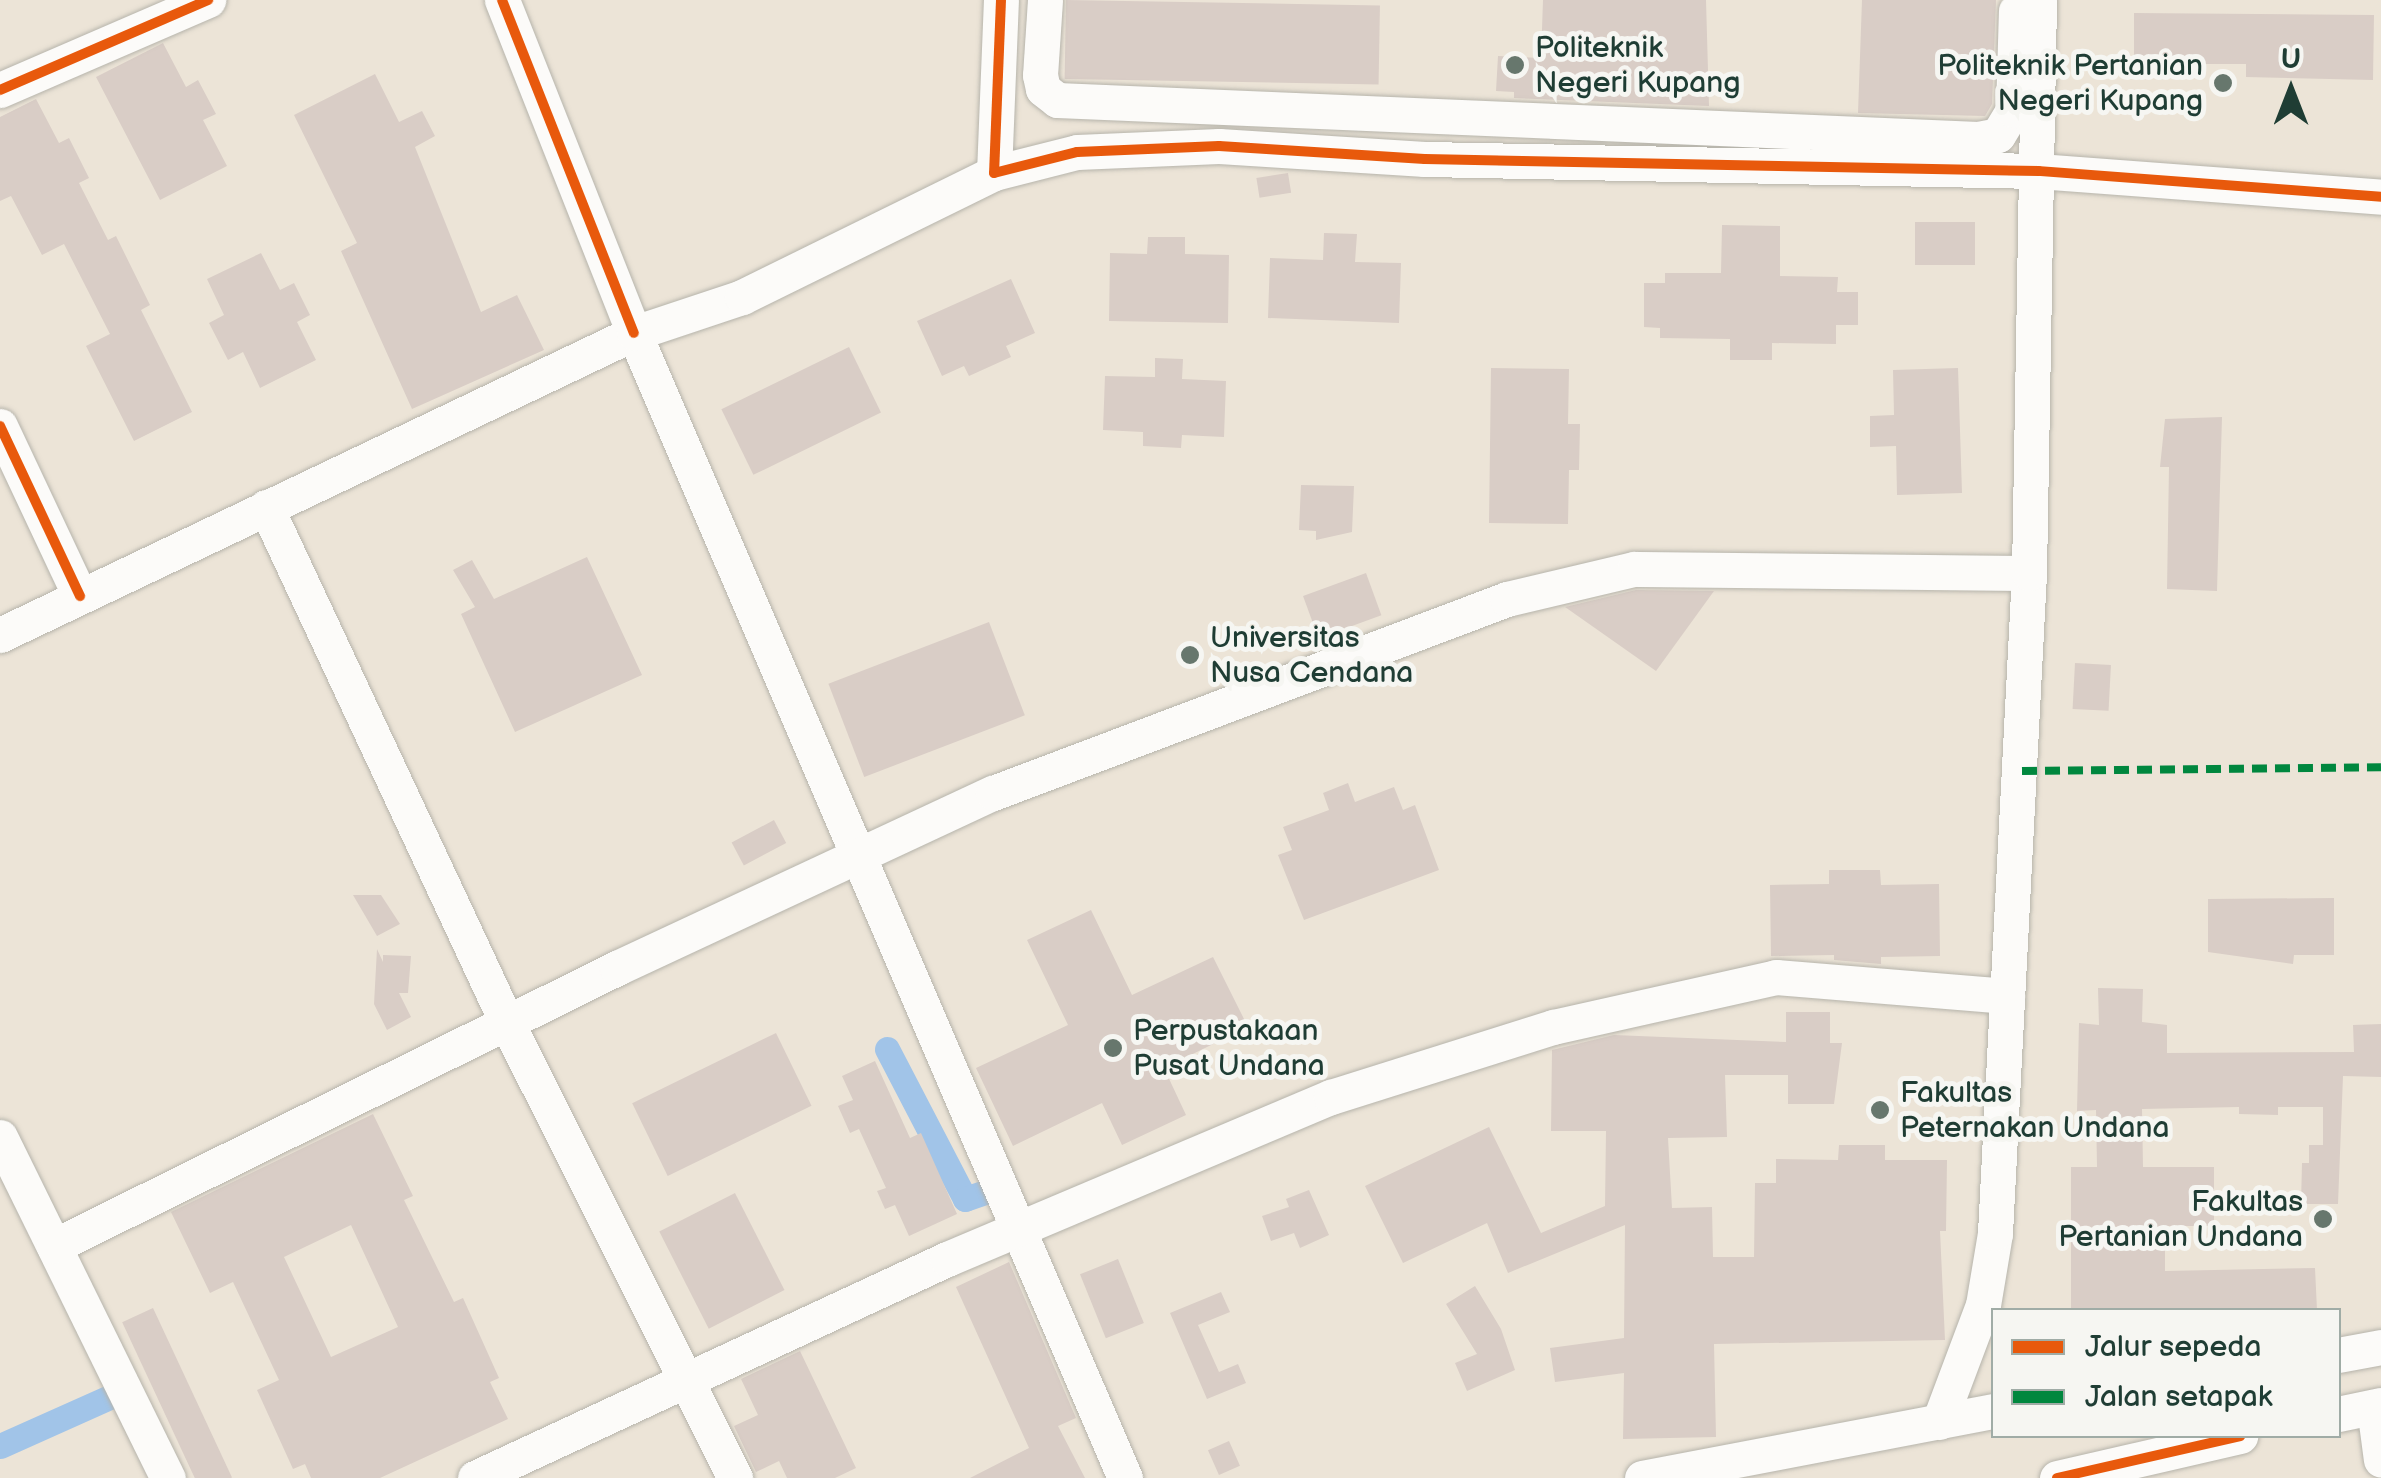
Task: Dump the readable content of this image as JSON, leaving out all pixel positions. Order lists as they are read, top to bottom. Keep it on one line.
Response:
{"places":["Politeknik Negeri Kupang","Politeknik Pertanian Negeri Kupang","Universitas Nusa Cendana","Perpustakaan Pusat Undana","Fakultas Peternakan Undana","Fakultas Pertanian Undana"],"legend":["Jalur sepeda","Jalan setapak"],"north":"top"}
